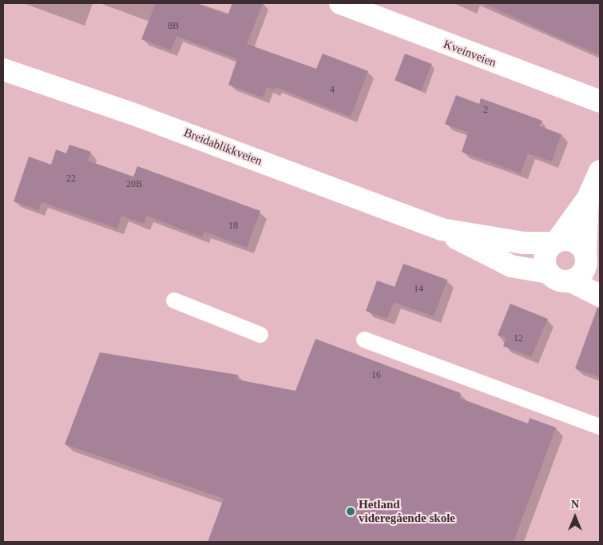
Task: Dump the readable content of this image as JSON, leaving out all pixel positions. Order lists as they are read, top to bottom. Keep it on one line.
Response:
{"streets":{"main road":["Kveinveien","Breidablikkveien"]},"places":["Hetland videregående skole"],"house_numbers":["8B","4","2","22","20B","18","14","12","16"],"north":"top"}
